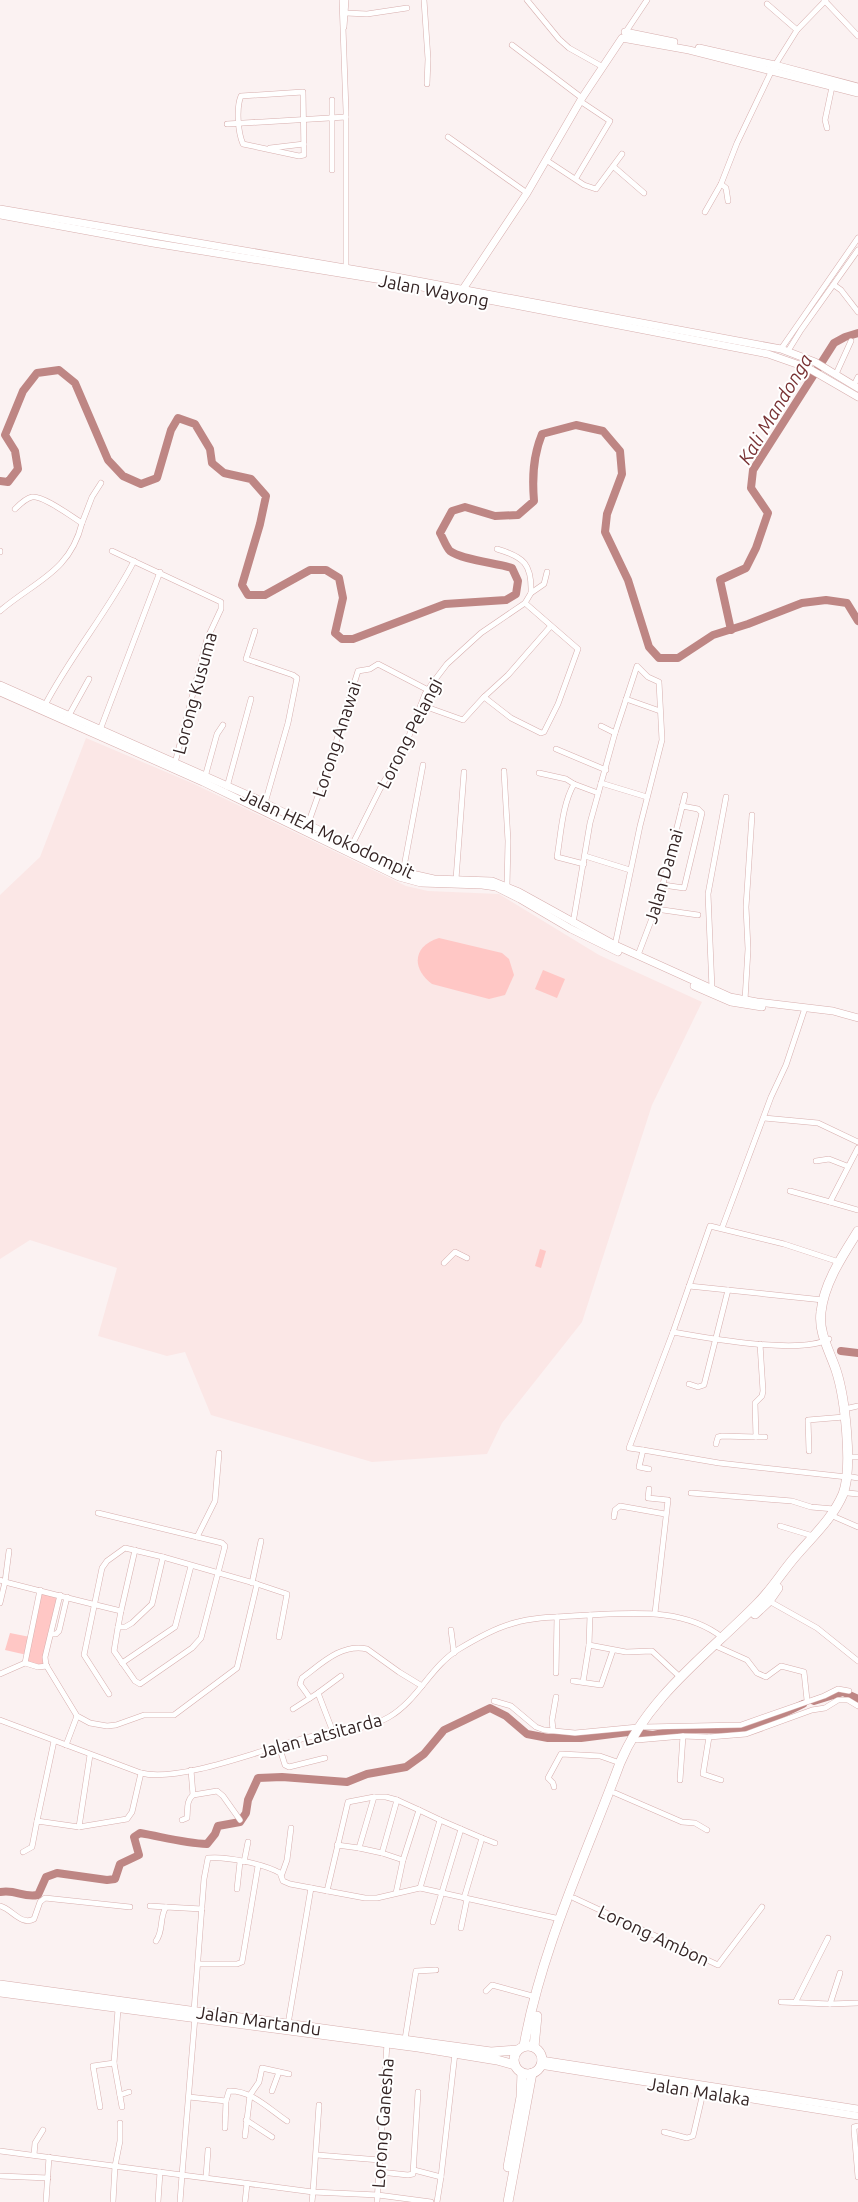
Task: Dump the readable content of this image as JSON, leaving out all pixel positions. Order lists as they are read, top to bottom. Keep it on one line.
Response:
{"streets":{"highway":["Jalan Martandu"],"street":["Jalan Wayong","Lorong Kusuma","Lorong Pelangi","Lorong Anawai","Jalan HEA Mokodompit","Jalan Damai","Jalan Latsitarda","Lorong Ambon","Jalan Malaka","Lorong Ganesha"]},"crossings":[["Lorong Kusuma","Jalan HEA Mokodompit"],["Lorong Pelangi","Lorong Anawai"],["Lorong Pelangi","Jalan HEA Mokodompit"],["Lorong Anawai","Jalan HEA Mokodompit"],["Jalan HEA Mokodompit","Jalan Damai"],["Jalan Martandu","Jalan Malaka"],["Jalan Martandu","Lorong Ganesha"]],"water":["Kali Mandonga"]}
